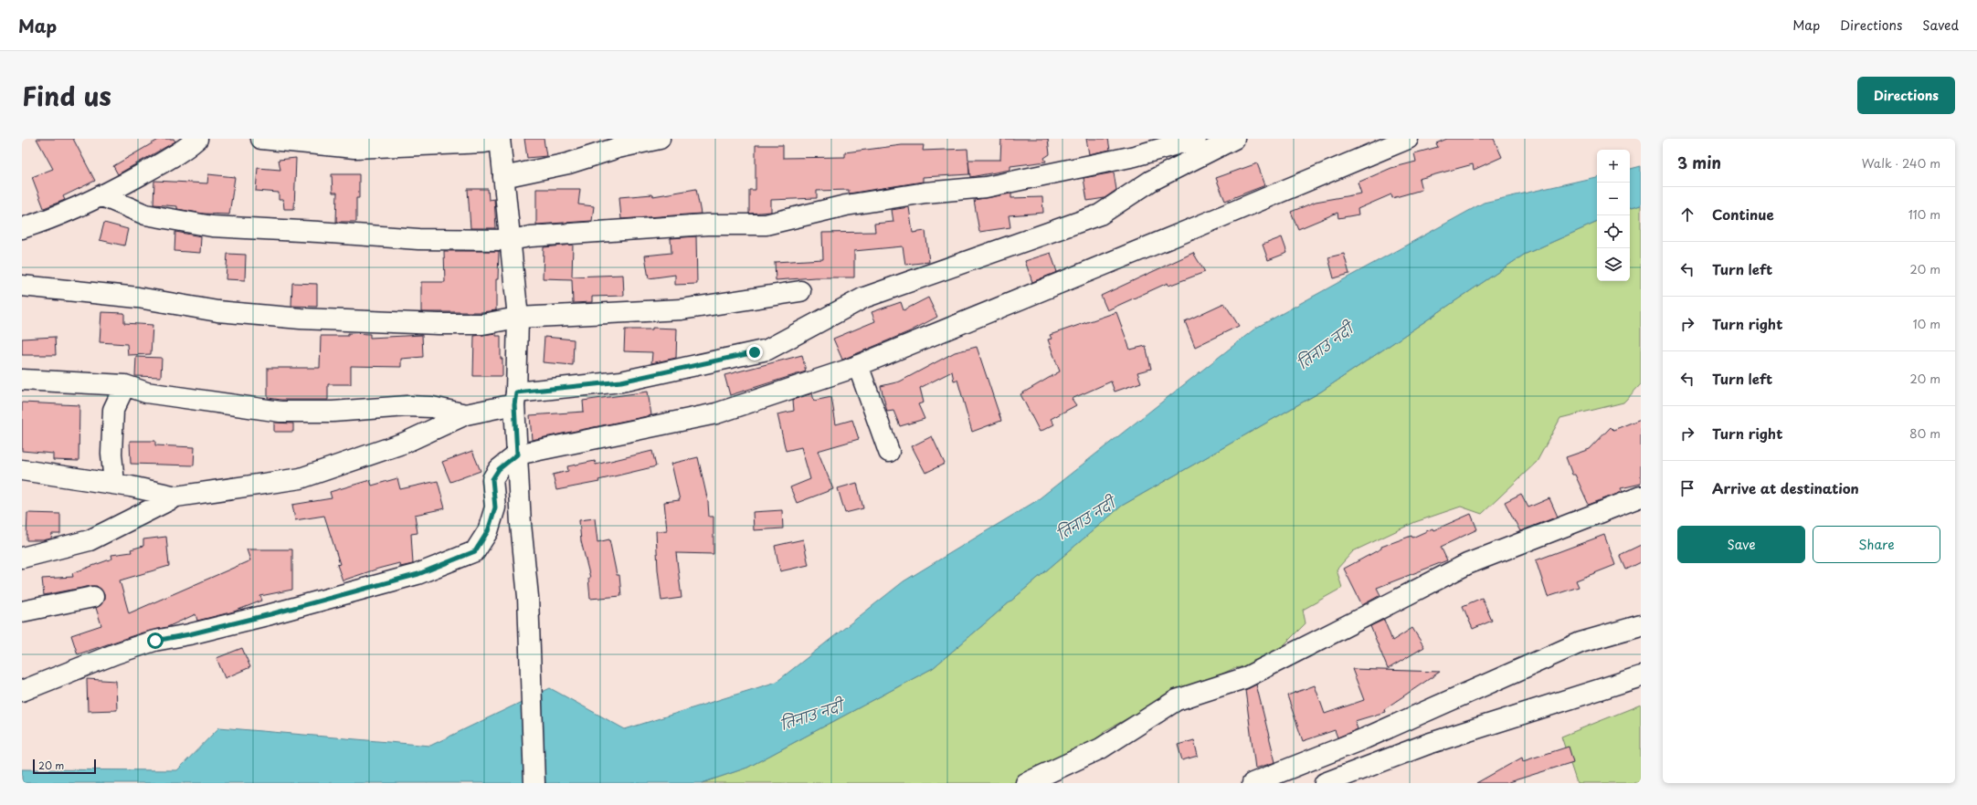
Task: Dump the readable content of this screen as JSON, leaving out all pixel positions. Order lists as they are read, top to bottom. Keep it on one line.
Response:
{"water":["तिनाउ नदी"],"scale_bar":"20 m","page":{"header":"Map","nav":["Map","Directions","Saved"],"title":"Find us","buttons":["Directions",["Save","Share"]],"heading":["3 min","Walk · 240 m"],"map_buttons":["+","−"],"list":[["Continue","110 m"],["Turn left","20 m"],["Turn right","10 m"],["Turn left","20 m"],["Turn right","80 m"],"Arrive at destination"],"scale":"20 m"}}
